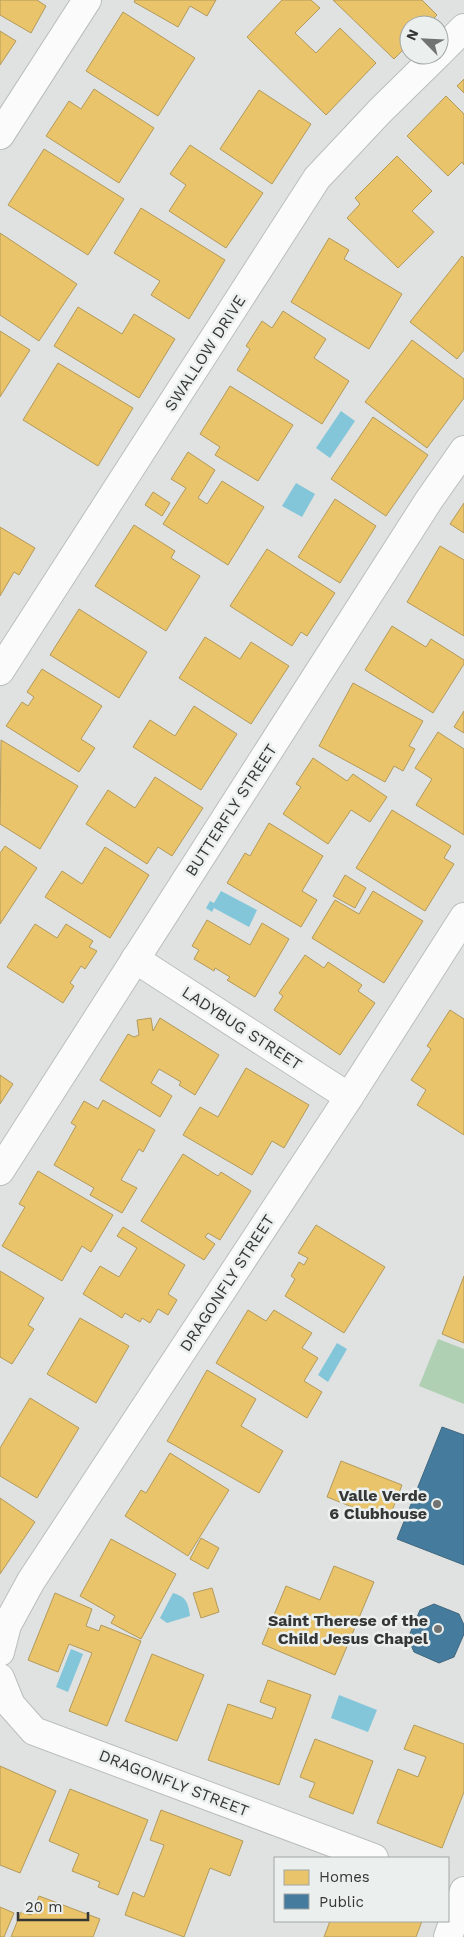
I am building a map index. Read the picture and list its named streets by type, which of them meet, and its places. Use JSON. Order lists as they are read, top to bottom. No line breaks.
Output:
{"streets":{"street":["SWALLOW DRIVE","BUTTERFLY STREET","LADYBUG STREET","DRAGONFLY STREET"]},"crossings":[["BUTTERFLY STREET","LADYBUG STREET"],["LADYBUG STREET","DRAGONFLY STREET"]],"places":["Valle Verde 6 Clubhouse","Saint Therese of the Child Jesus Chapel"],"legend":["Homes","Public"],"scale_bar":"20 m","north":"top left"}
